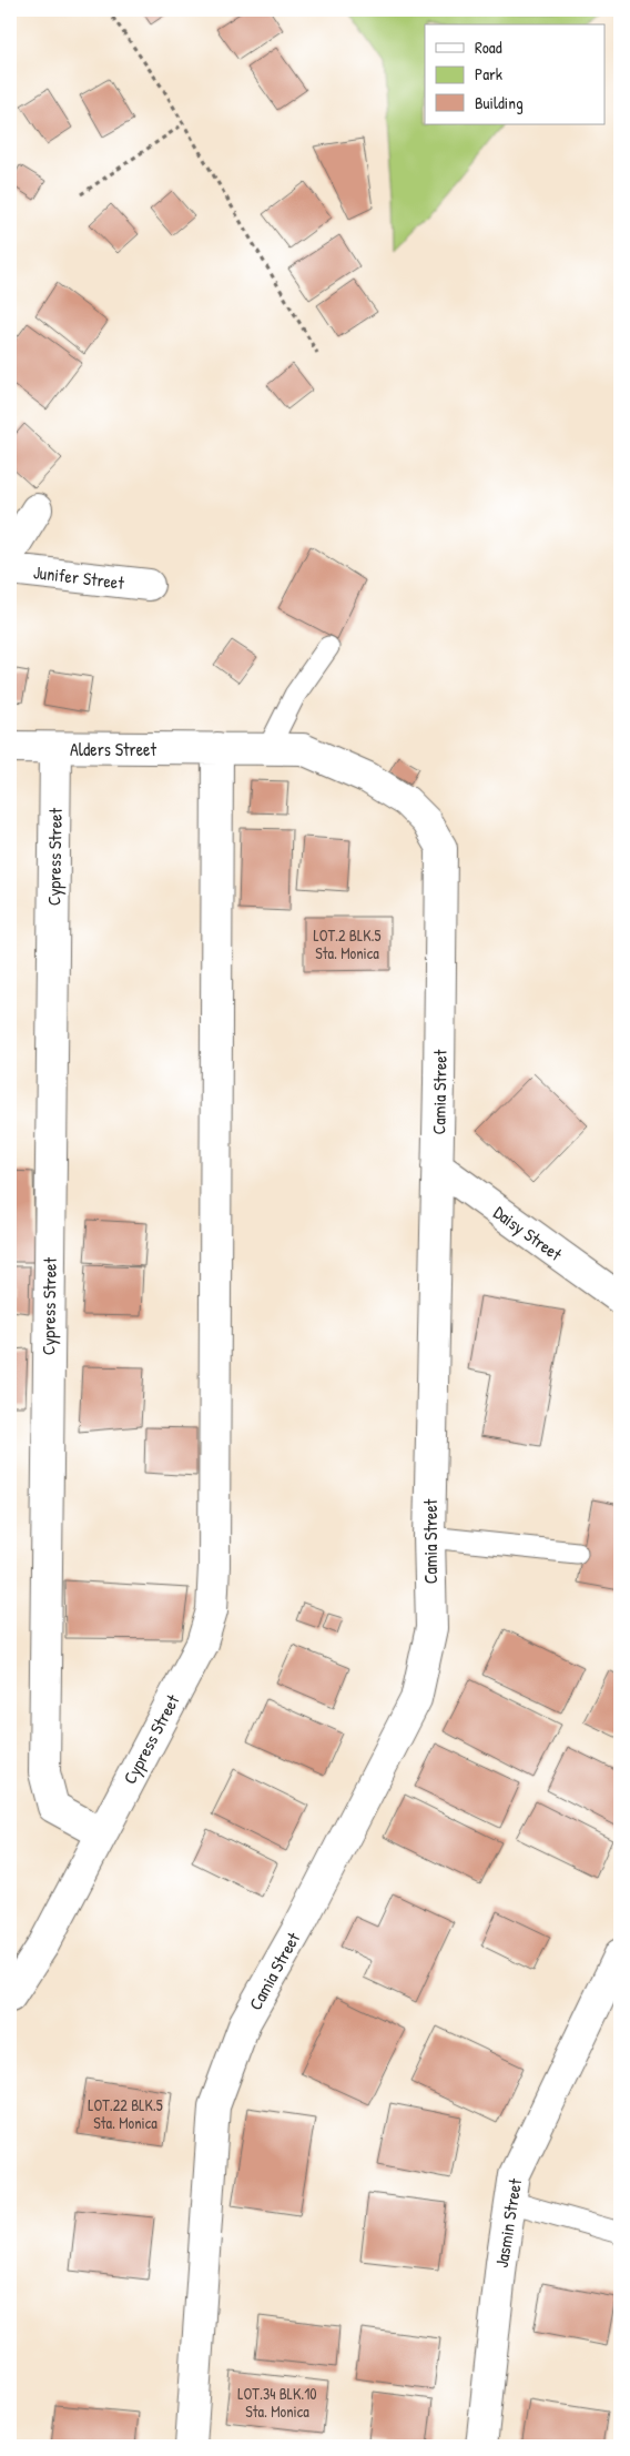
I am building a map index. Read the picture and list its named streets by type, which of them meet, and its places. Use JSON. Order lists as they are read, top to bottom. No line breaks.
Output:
{"streets":{"street":["Junifer Street","Alders Street","Cypress Street","Camia Street","Daisy Street","Jasmin Street"]},"crossings":[["Alders Street","Cypress Street"],["Alders Street","Camia Street"],["Cypress Street","Camia Street"],["Camia Street","Daisy Street"]],"house_numbers":["LOT.2 BLK.5 Sta. Monica","LOT.22 BLK.5 Sta. Monica","LOT.34 BLK.10 Sta. Monica"],"legend":["Road","Park","Building"]}
